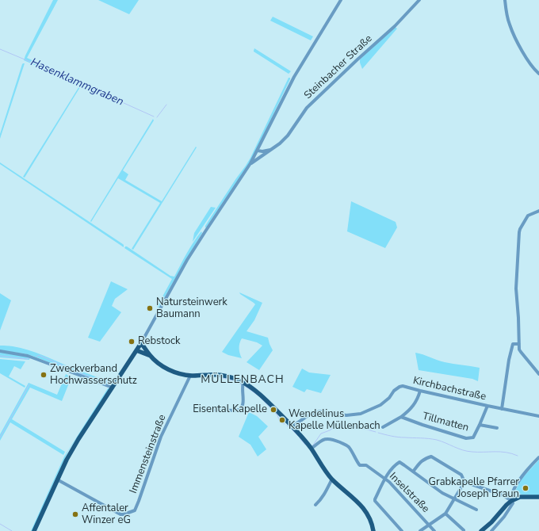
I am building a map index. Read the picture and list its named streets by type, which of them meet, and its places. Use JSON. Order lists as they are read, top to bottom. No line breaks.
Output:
{"streets":{"street":["Steinbacher Straße","Kirchbachstraße","Tillmatten","Immensteinstraße","Inselstraße"]},"crossings":[["Kirchbachstraße","Tillmatten"]],"districts":["MÜLLENBACH"],"water":["Hasenklammgraben"],"places":["Natursteinwerk Baumann","Rebstock","Zweckverband Hochwasserschutz","Eisental Kapelle","Wendelinus Kapelle Müllenbach","Grabkapelle Pfarrer Joseph Braun","Affentaler Winzer eG"]}
